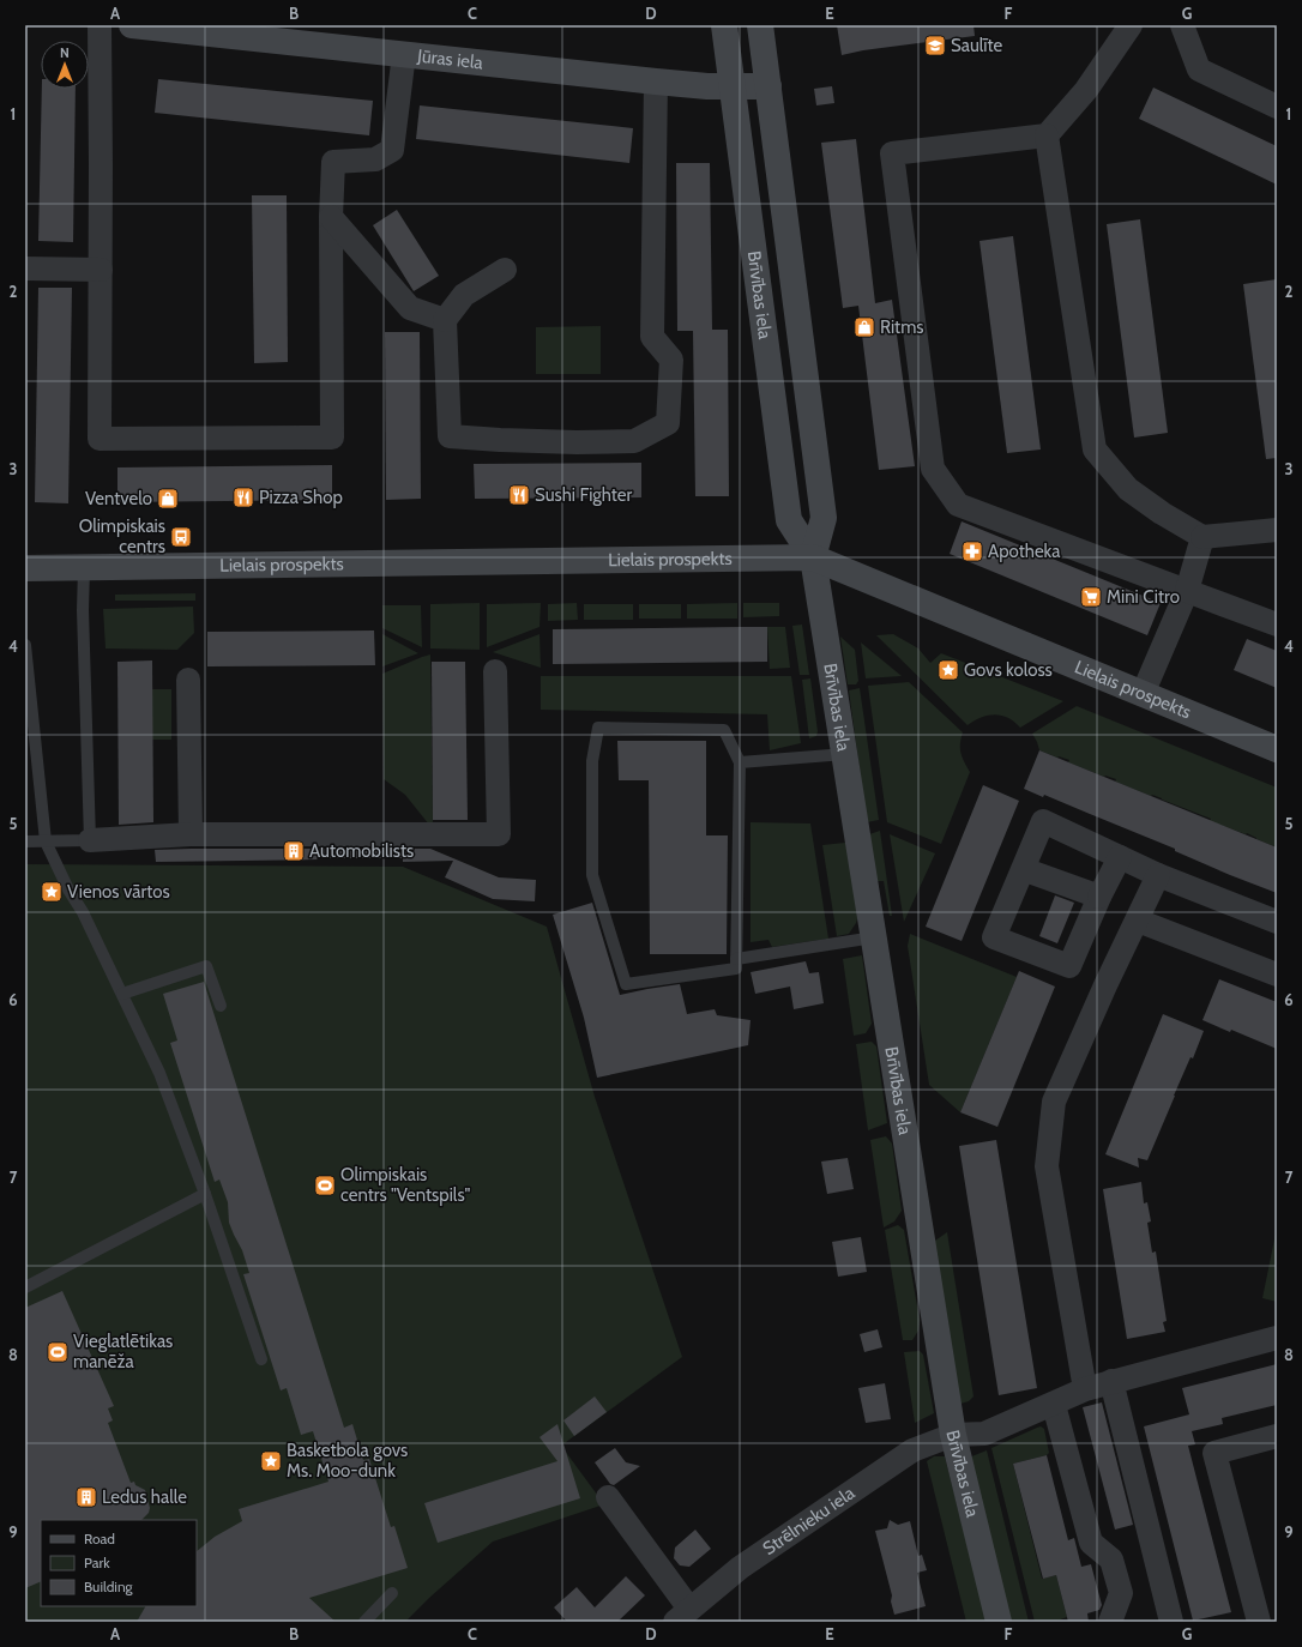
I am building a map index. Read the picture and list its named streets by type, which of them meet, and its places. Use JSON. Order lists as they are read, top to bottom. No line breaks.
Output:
{"streets":{"main road":["Jūras iela","Brīvības iela","Lielais prospekts"],"street":["Strēlnieku iela"]},"crossings":[["Jūras iela","Brīvības iela"],["Brīvības iela","Lielais prospekts"],["Brīvības iela","Strēlnieku iela"]],"places":{"school or university":["Saulīte"],"shop":["Ritms","Ventvelo"],"restaurant":["Sushi Fighter","Pizza Shop"],"bus stop":["Olimpiskais centrs"],"pharmacy":["Apotheka"],"supermarket":["Mini Citro"],"place":["Govs koloss","Vienos vārtos","Basketbola govs Ms. Moo-dunk"],"building":["Automobilists","Ledus halle"],"sports":["Olimpiskais centrs \"Ventspils\"","Vieglatlētikas manēža"]},"legend":["Road","Park","Building"],"north":"top","grid":{"columns":["A","B","C","D","E","F","G"],"rows":["1","2","3","4","5","6","7","8","9"]}}
